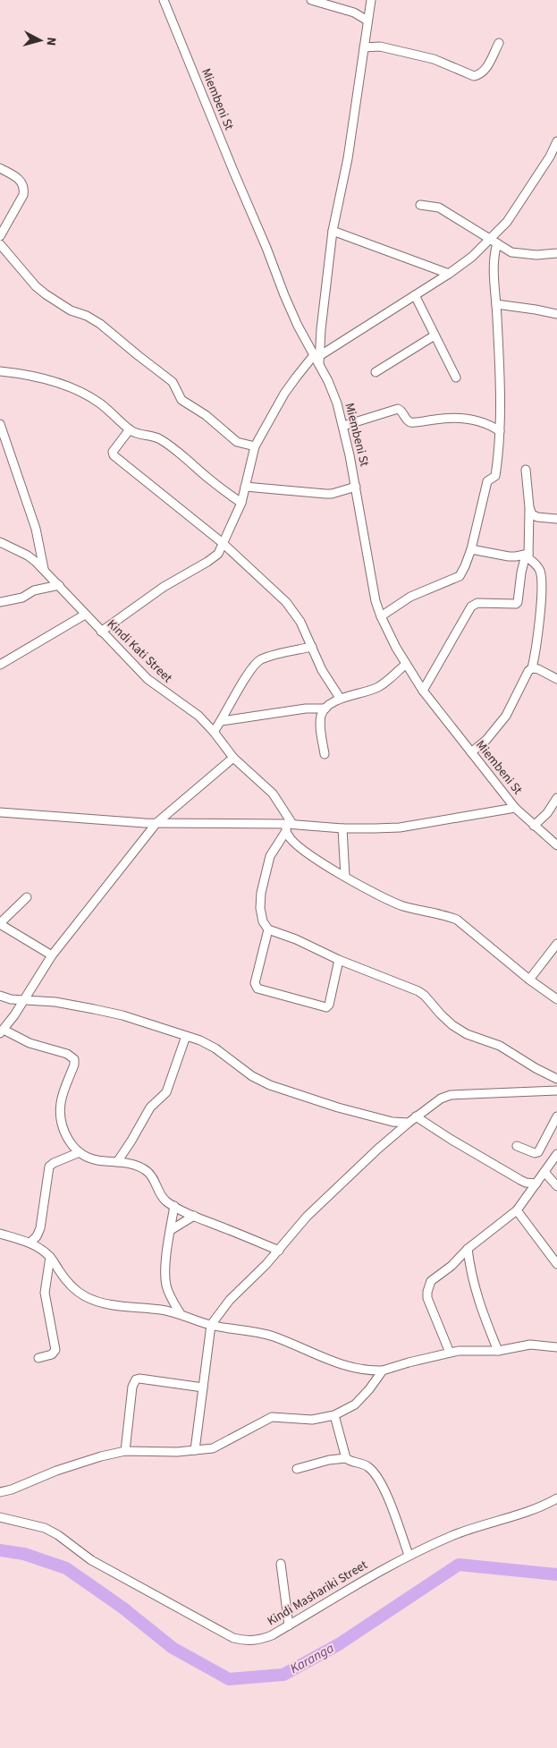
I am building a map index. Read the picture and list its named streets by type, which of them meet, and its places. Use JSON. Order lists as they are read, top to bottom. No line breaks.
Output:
{"streets":{"street":["Miembeni St","Kindi Kati Street","Kindi Mashariki Street"]},"water":["Karanga"],"north":"right"}
